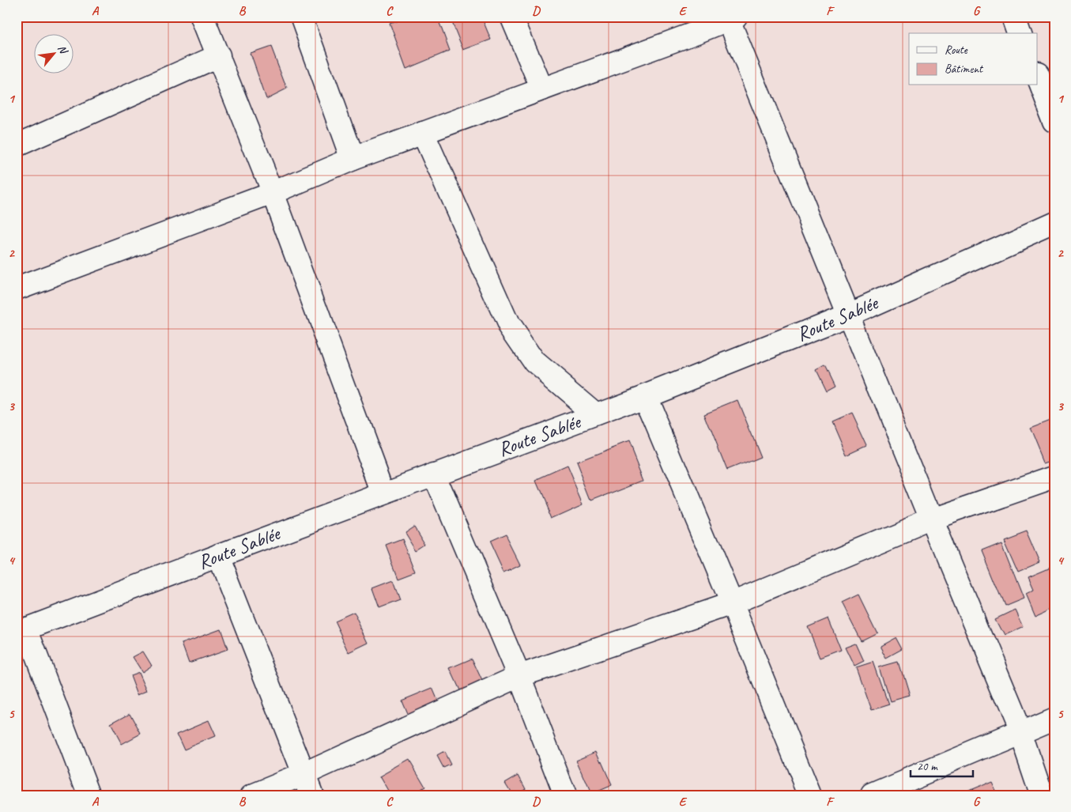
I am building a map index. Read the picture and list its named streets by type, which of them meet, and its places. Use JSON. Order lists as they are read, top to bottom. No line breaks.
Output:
{"streets":{"street":["Route Sablée"]},"legend":["Route","Bâtiment"],"scale_bar":"20 m","north":"top right","grid":{"columns":["A","B","C","D","E","F","G"],"rows":["1","2","3","4","5"]}}
